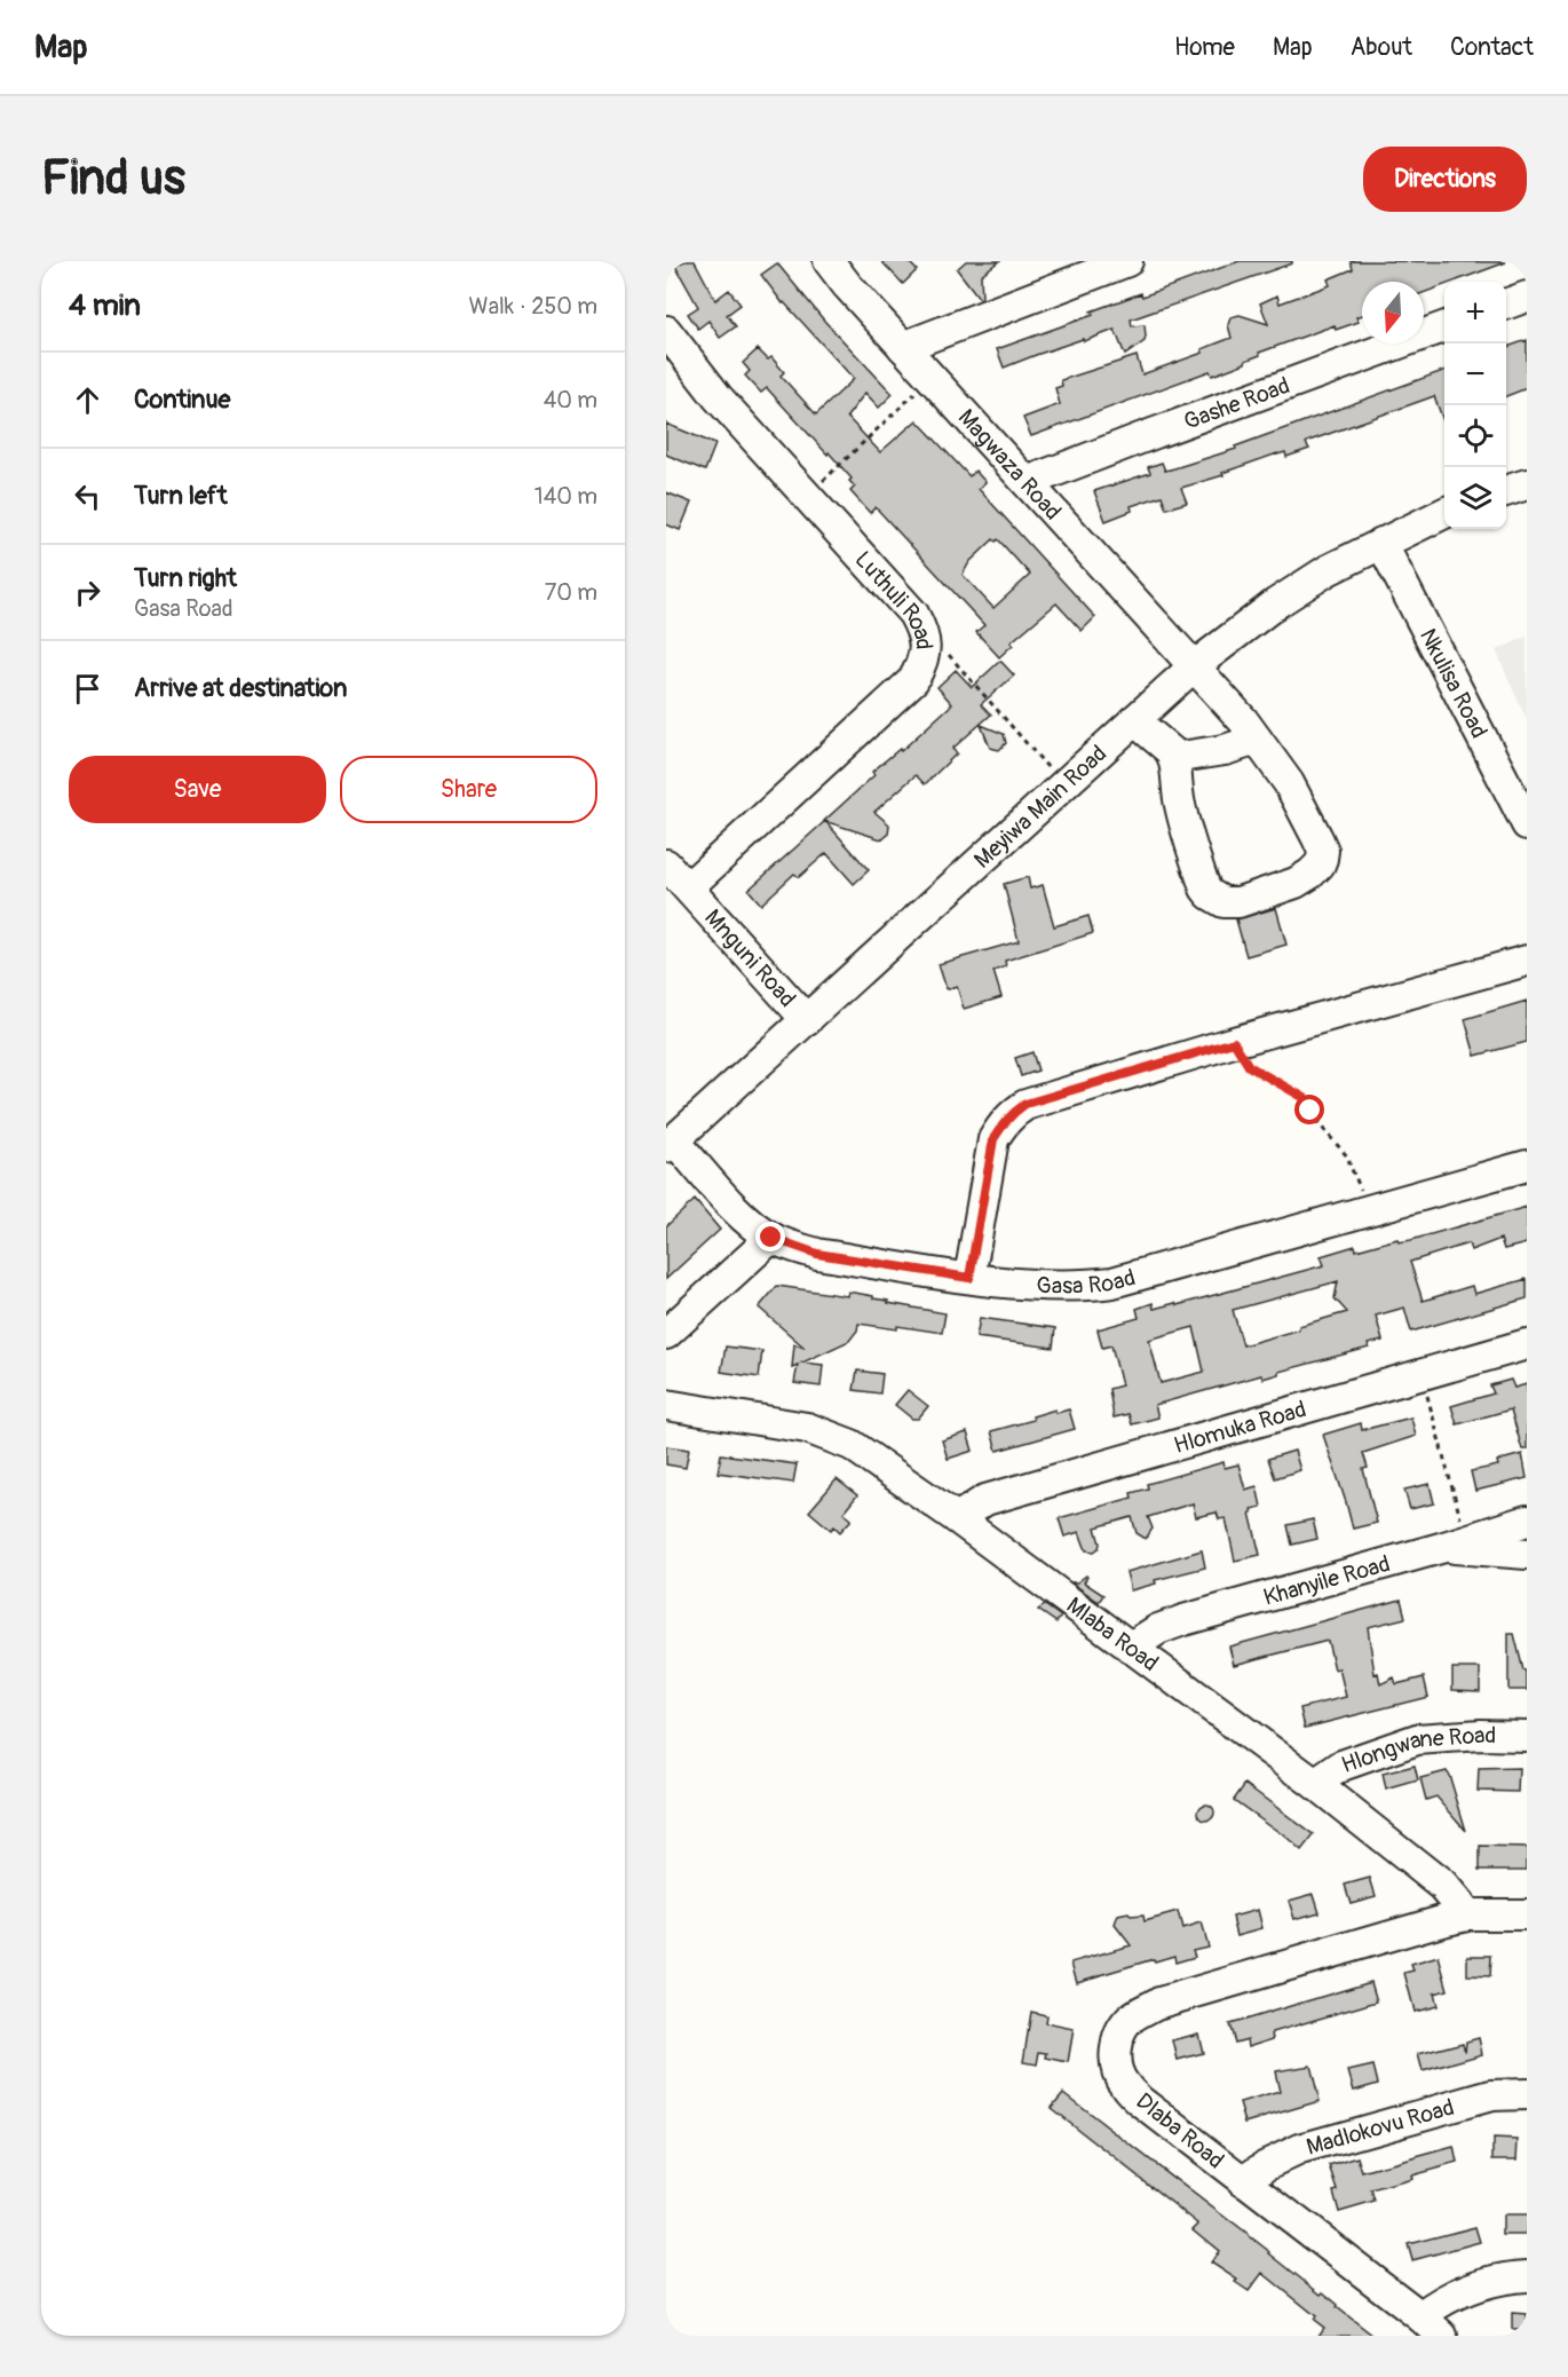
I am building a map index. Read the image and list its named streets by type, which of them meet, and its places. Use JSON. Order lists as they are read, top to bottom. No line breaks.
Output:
{"streets":{"street":["Gashe Road","Magwaza Road","Luthuli Road","Nkulisa Road","Meyiwa Main Road","Mnguni Road","Gasa Road","Hlomuka Road","Khanyile Road","Mlaba Road","Hlongwane Road","Madlokovu Road","Dlaba Road"]},"crossings":[["Gashe Road","Magwaza Road"],["Magwaza Road","Meyiwa Main Road"],["Luthuli Road","Mnguni Road"],["Nkulisa Road","Meyiwa Main Road"],["Meyiwa Main Road","Mnguni Road"],["Meyiwa Main Road","Gasa Road"],["Hlomuka Road","Mlaba Road"],["Khanyile Road","Mlaba Road"],["Mlaba Road","Hlongwane Road"],["Mlaba Road","Dlaba Road"],["Madlokovu Road","Dlaba Road"]],"north":"bottom","page":{"header":"Map","nav":["Home","Map","About","Contact"],"buttons":["Directions",["Save","Share"]],"title":"Find us","heading":["4 min","Walk · 250 m"],"map_buttons":["+","−"],"list":[["Continue","40 m"],["Turn left","140 m"],["Turn right","Gasa Road","70 m"],"Arrive at destination"]}}
